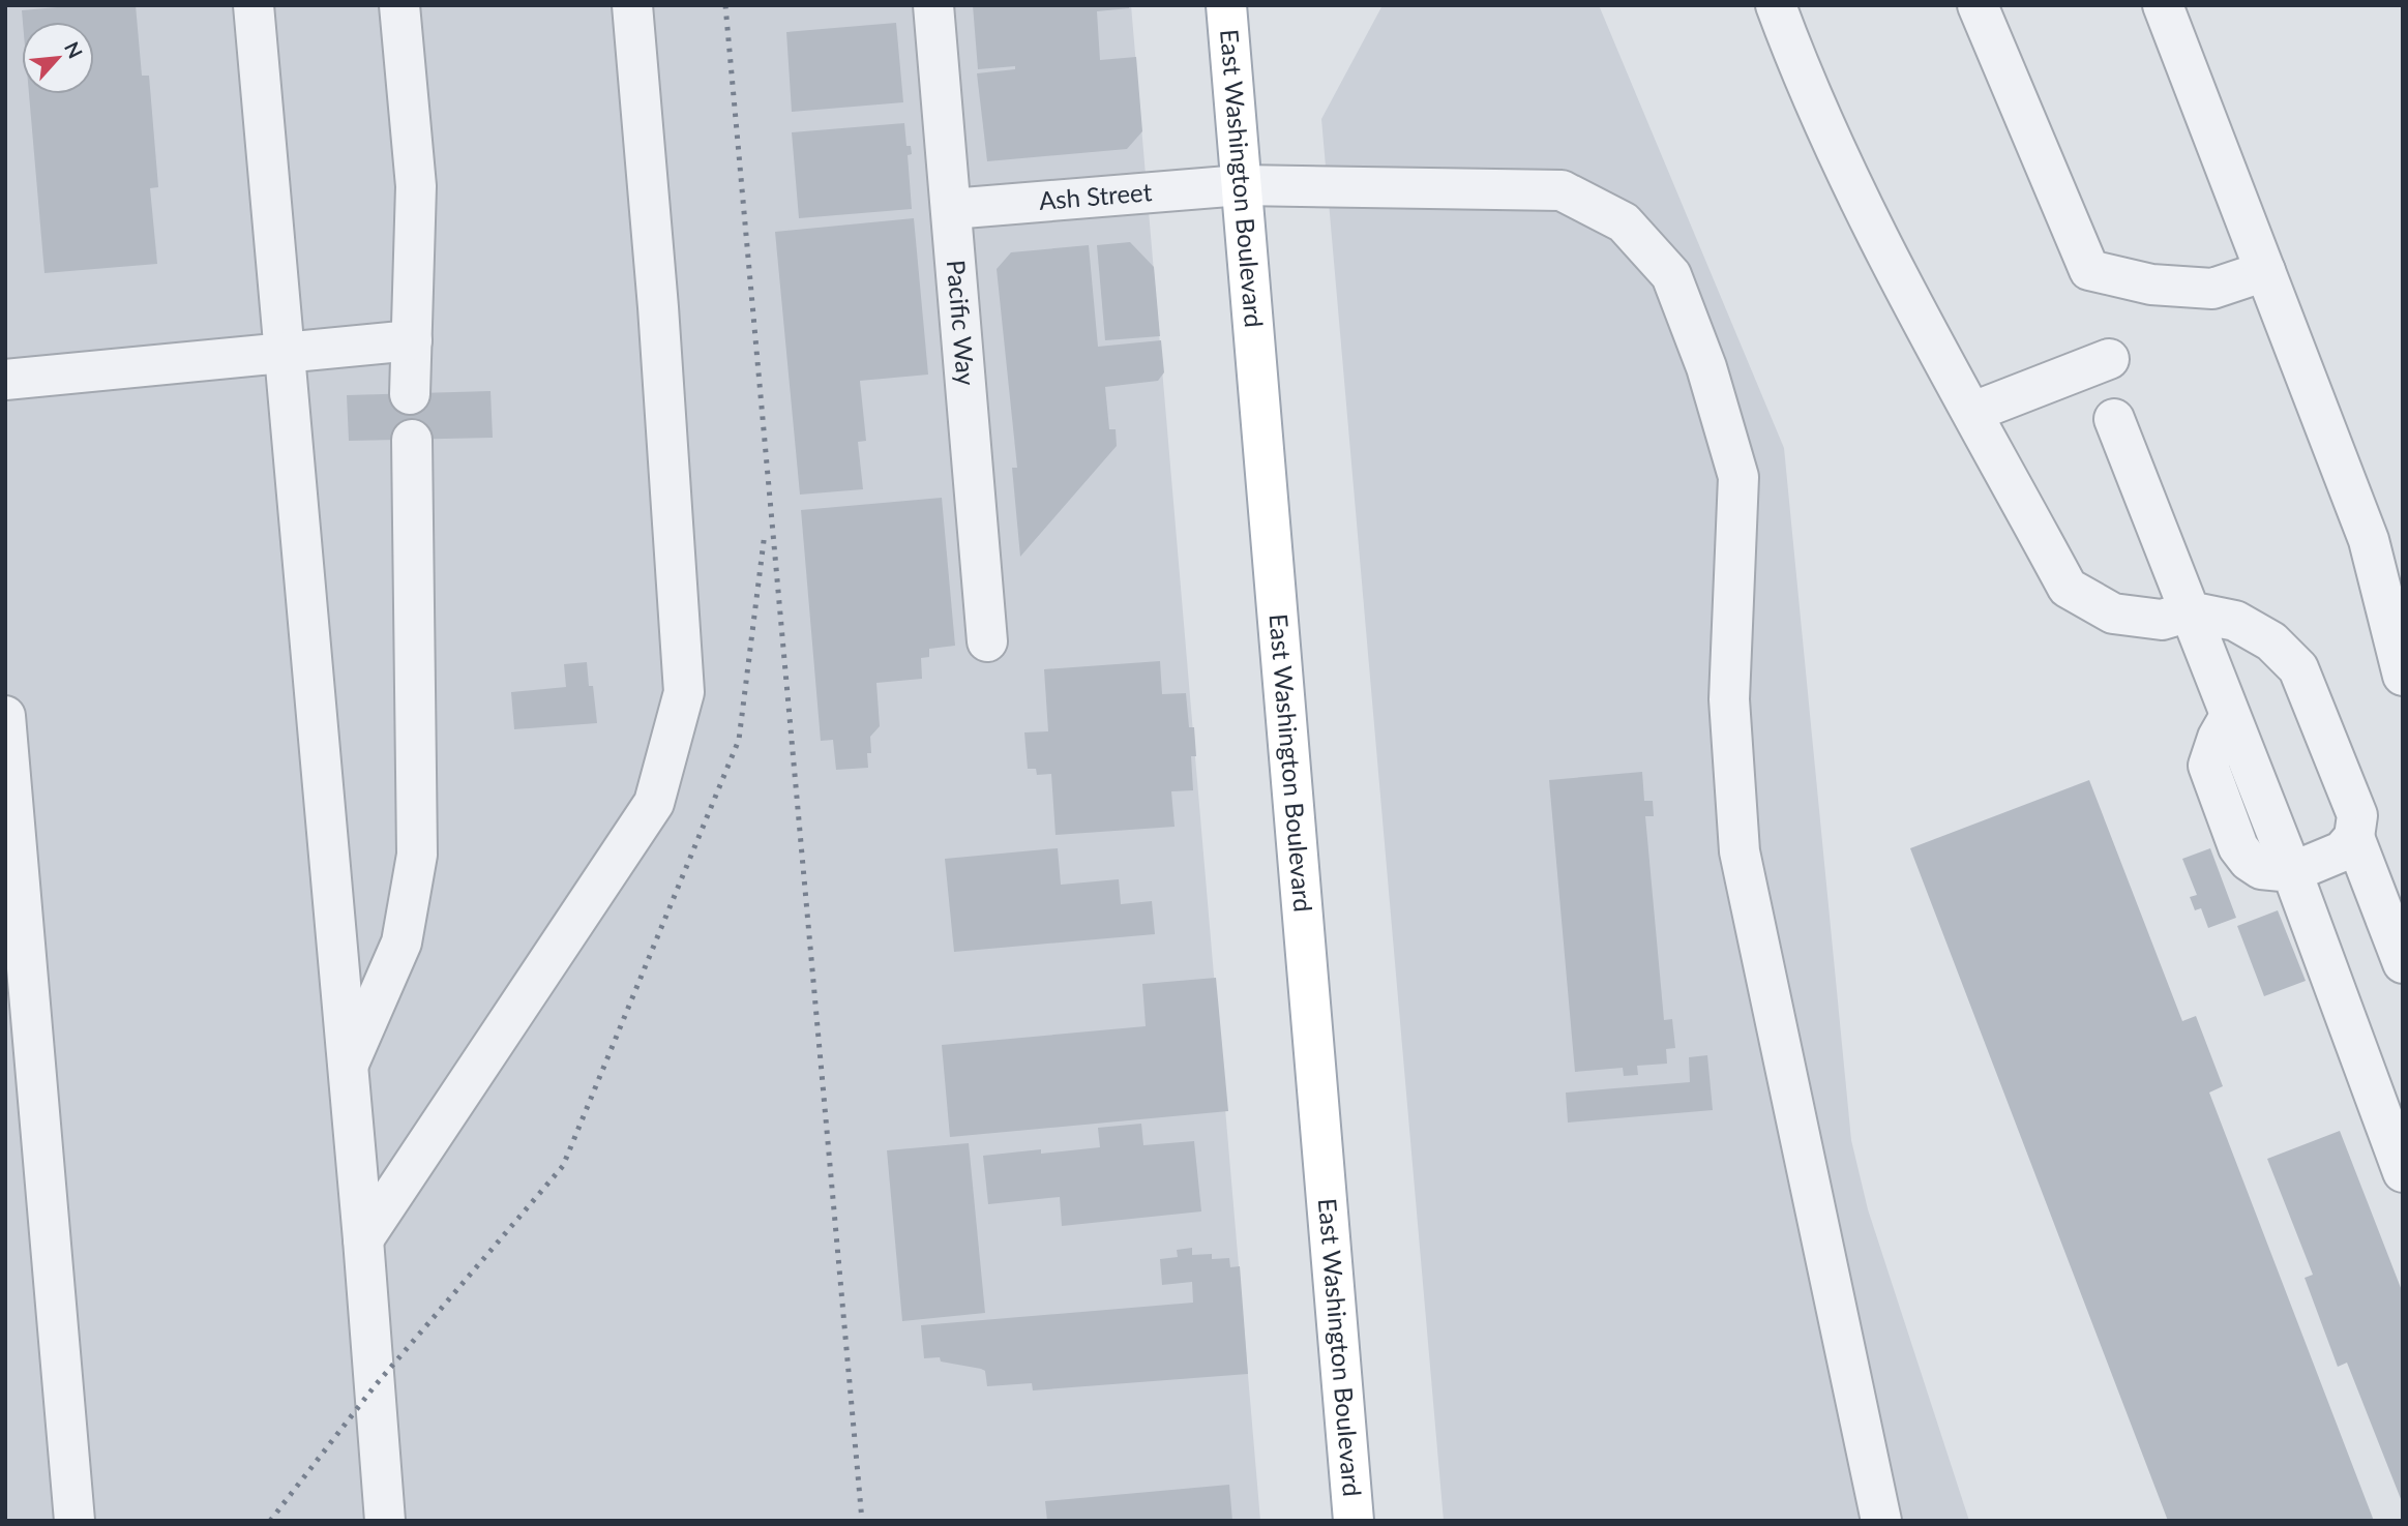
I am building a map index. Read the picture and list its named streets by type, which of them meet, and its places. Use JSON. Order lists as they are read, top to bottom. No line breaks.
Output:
{"streets":{"main road":["East Washington Boulevard"],"street":["Ash Street","Pacific Way"]},"crossings":[["East Washington Boulevard","Ash Street"],["Ash Street","Pacific Way"]],"north":"top right"}
